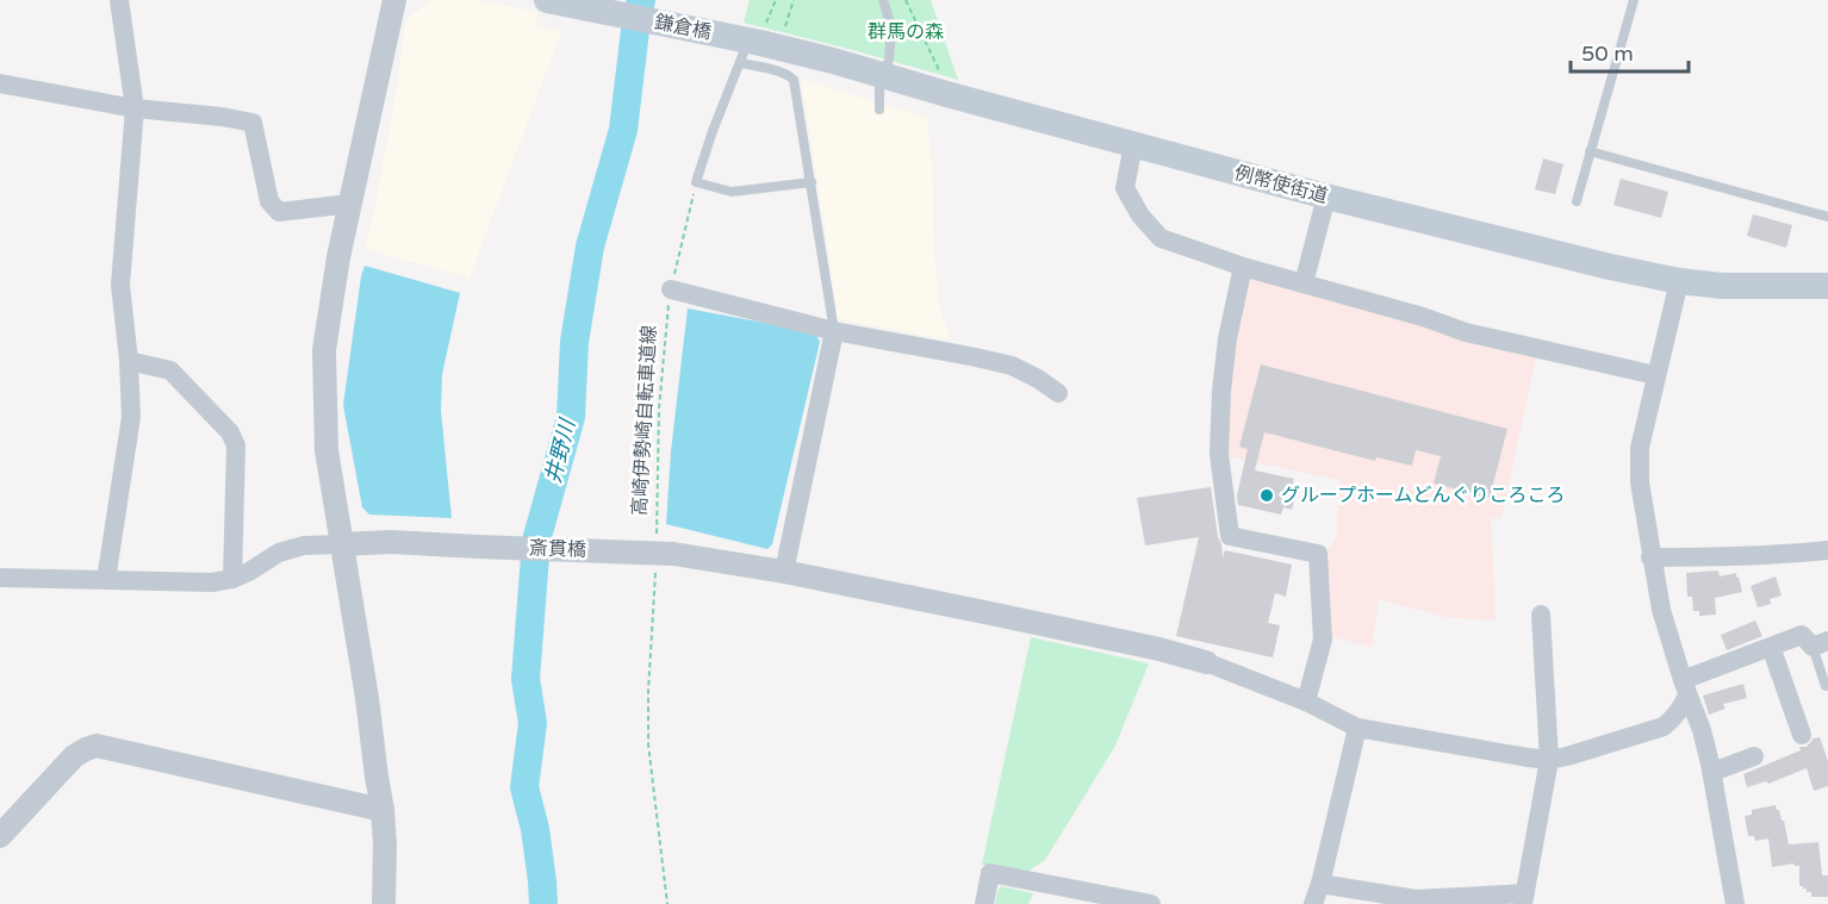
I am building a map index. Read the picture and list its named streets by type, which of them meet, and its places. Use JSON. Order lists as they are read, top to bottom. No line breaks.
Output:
{"streets":{"main road":["鎌倉橋","例幣使街道"],"street":["斎貫橋"],"path":["高崎伊勢崎自転車道線"]},"crossings":[["鎌倉橋","例幣使街道"],["高崎伊勢崎自転車道線","斎貫橋"]],"water":["井野川"],"parks":["群馬の森"],"places":["グループホームどんぐりころころ"],"scale_bar":"50 m"}
